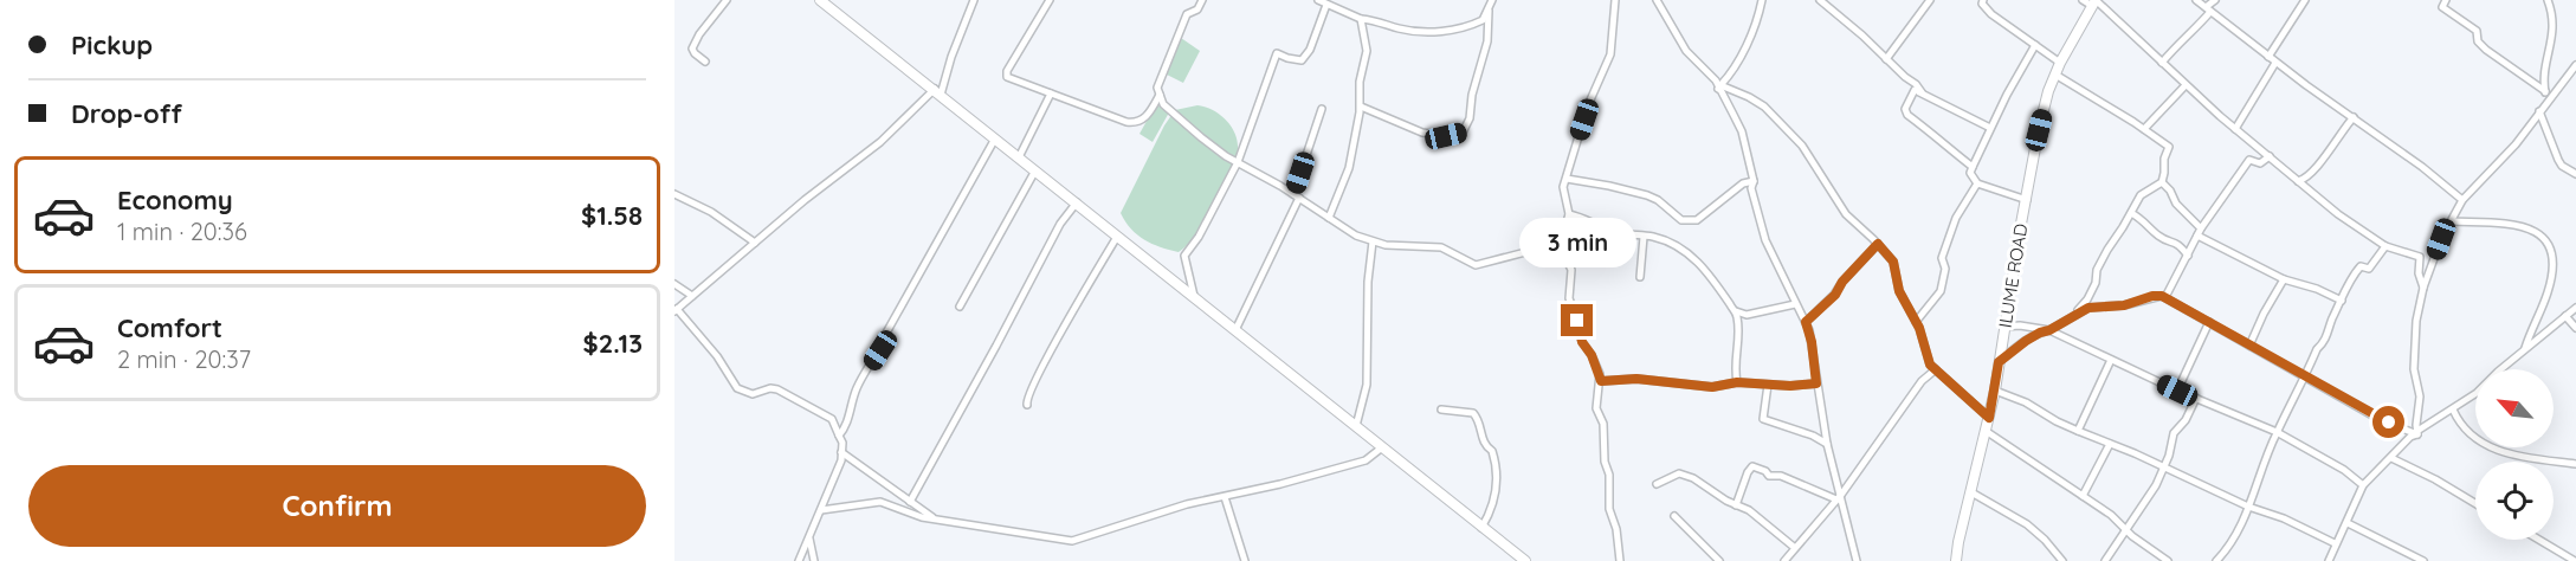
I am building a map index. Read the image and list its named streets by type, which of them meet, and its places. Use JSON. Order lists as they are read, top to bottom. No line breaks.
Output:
{"streets":{"street":["ILUME ROAD"]},"north":"top left","page":{"banner":["Pickup","Drop-off"],"list":[{"name":"Economy","note":"1 min · 20:36","value":"$1.58"},{"name":"Comfort","note":"2 min · 20:37","value":"$2.13"}],"bubble":"3 min","buttons":"Confirm"}}
